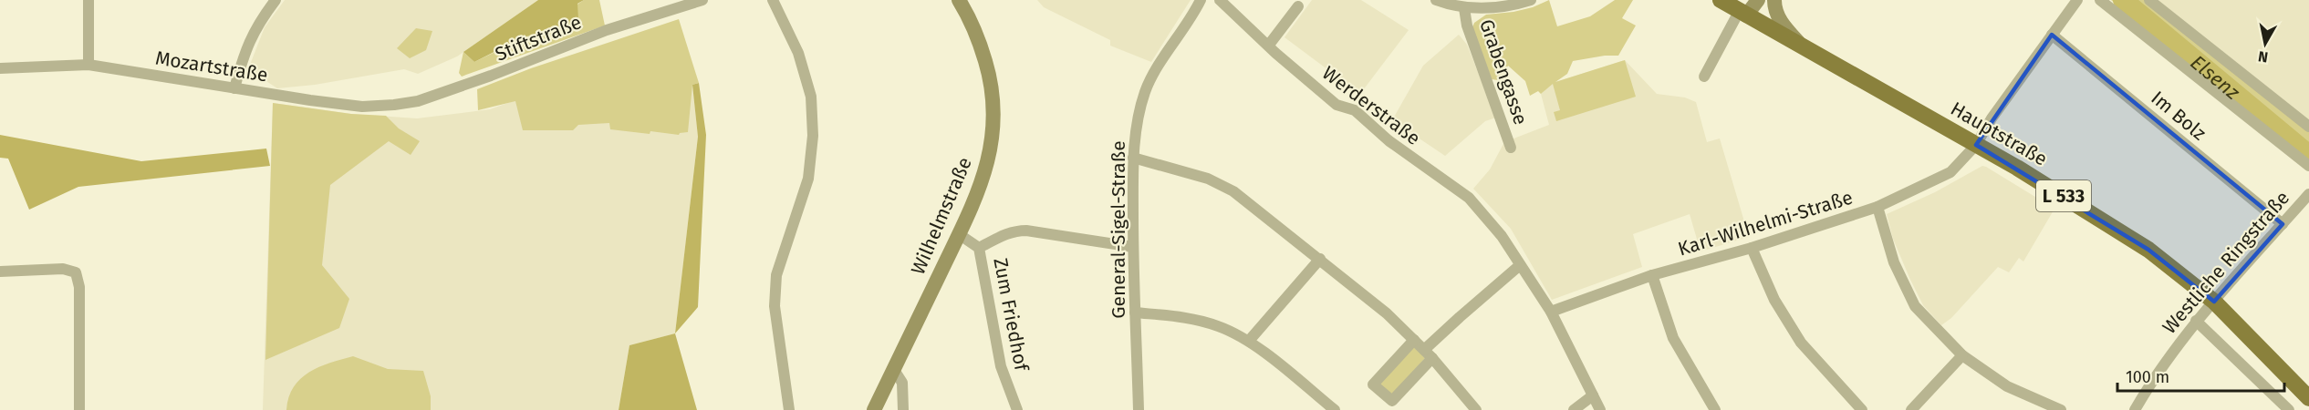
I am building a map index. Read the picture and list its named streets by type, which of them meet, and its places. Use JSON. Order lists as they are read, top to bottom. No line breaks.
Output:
{"streets":{"main road":["Hauptstraße","L 533","Wilhelmstraße"],"street":["Stiftstraße","Mozartstraße","Grabengasse","Werderstraße","Im Bolz","Karl-Wilhelmi-Straße","General-Sigel-Straße","Westliche Ringstraße","Zum Friedhof"]},"crossings":[["Stiftstraße","Mozartstraße"],["Werderstraße","Karl-Wilhelmi-Straße"],["Im Bolz","Karl-Wilhelmi-Straße"],["Im Bolz","Westliche Ringstraße"],["Hauptstraße","Karl-Wilhelmi-Straße"],["Hauptstraße","Westliche Ringstraße"],["Wilhelmstraße","Zum Friedhof"]],"water":["Elsenz"],"scale_bar":"100 m","north":"bottom"}
